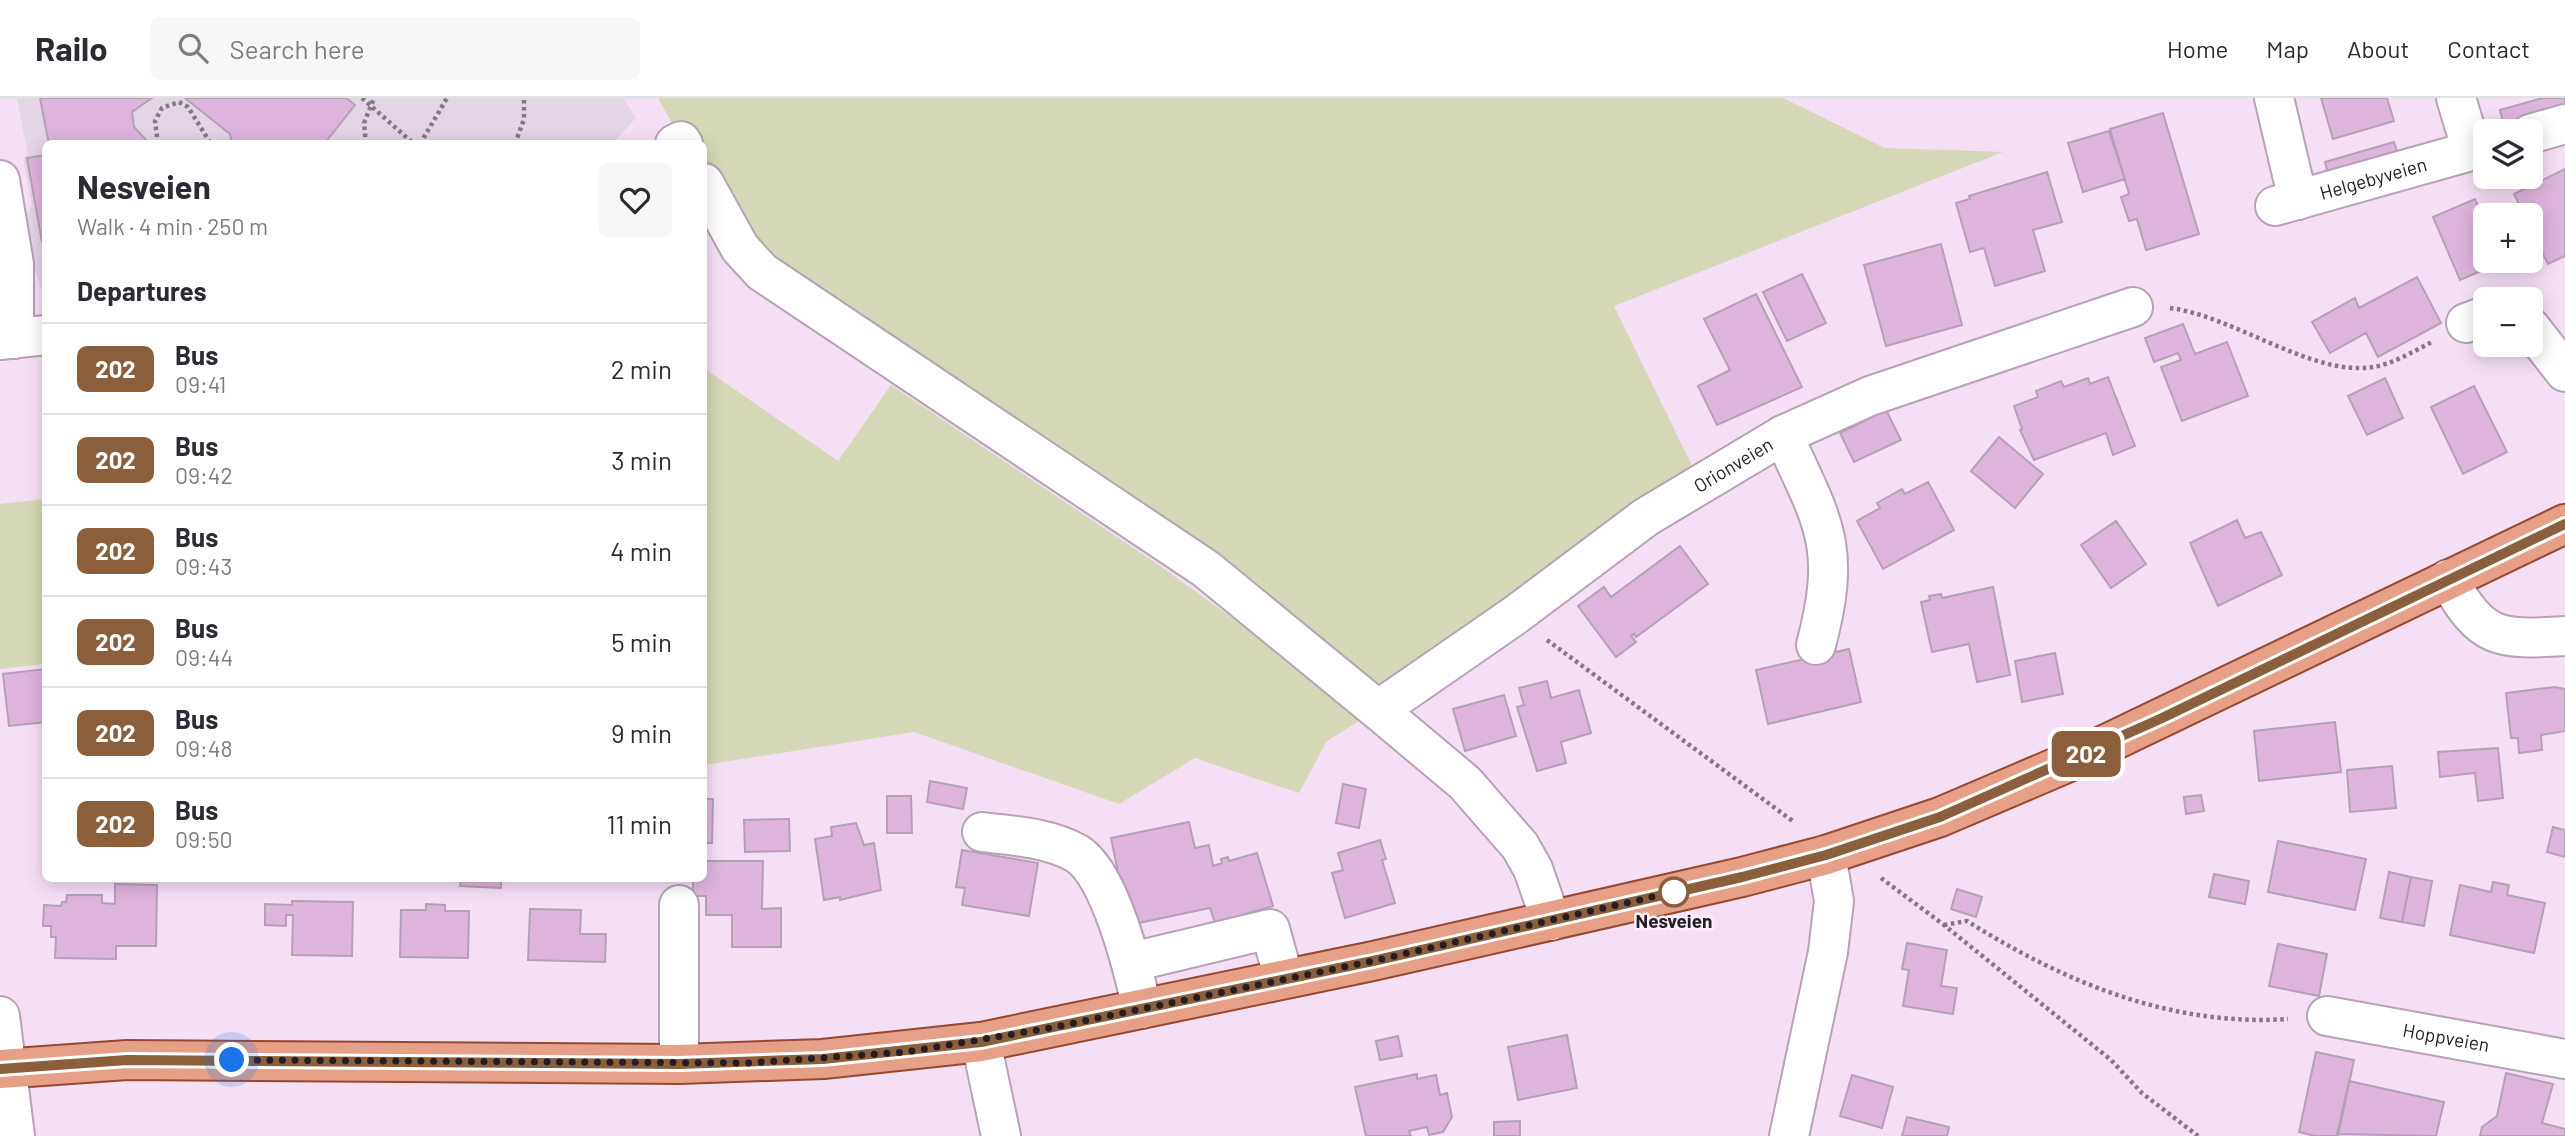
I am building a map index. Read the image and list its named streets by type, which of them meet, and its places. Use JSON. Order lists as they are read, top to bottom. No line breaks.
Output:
{"streets":{"street":["Helgebyveien","Orionveien","Hoppveien"]},"places":["Nesveien"],"lines":["bus line 202"],"page":{"header":"Railo","search":"Search here","nav":["Home","Map","About","Contact"],"on_map":"202","map_buttons":["+","−"],"heading":[["Nesveien","Walk · 4 min · 250 m"],"Departures"],"list":[{"mark":"202","name":"Bus","note":"09:41","value":"2 min"},{"mark":"202","name":"Bus","note":"09:42","value":"3 min"},{"mark":"202","name":"Bus","note":"09:43","value":"4 min"},{"mark":"202","name":"Bus","note":"09:44","value":"5 min"},{"mark":"202","name":"Bus","note":"09:48","value":"9 min"},{"mark":"202","name":"Bus","note":"09:50","value":"11 min"}]}}
